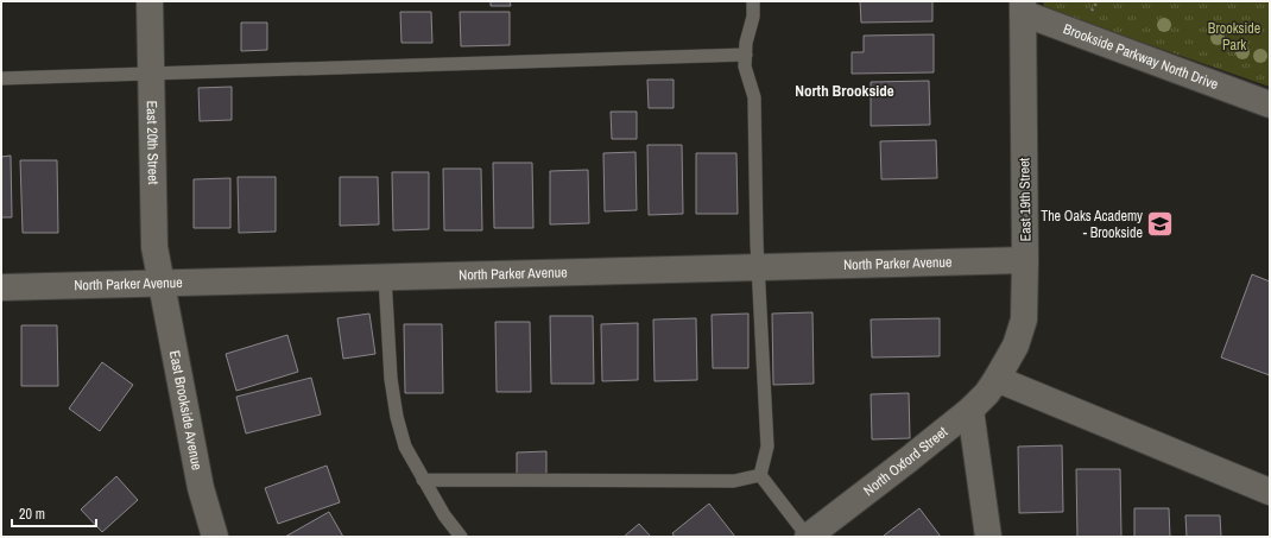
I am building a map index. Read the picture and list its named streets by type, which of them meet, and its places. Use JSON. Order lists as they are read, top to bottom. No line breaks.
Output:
{"streets":{"street":["Brookside Parkway North Drive","East 20th Street","East 19th Street","North Parker Avenue","East Brookside Avenue","North Oxford Street"]},"crossings":[["Brookside Parkway North Drive","East 19th Street"],["East 20th Street","North Parker Avenue"],["East 20th Street","East Brookside Avenue"],["East 19th Street","North Parker Avenue"],["East 19th Street","North Oxford Street"],["North Parker Avenue","East Brookside Avenue"]],"districts":["North Brookside"],"parks":["Brookside Park"],"places":{"school or university":["The Oaks Academy - Brookside"]},"scale_bar":"20 m"}
